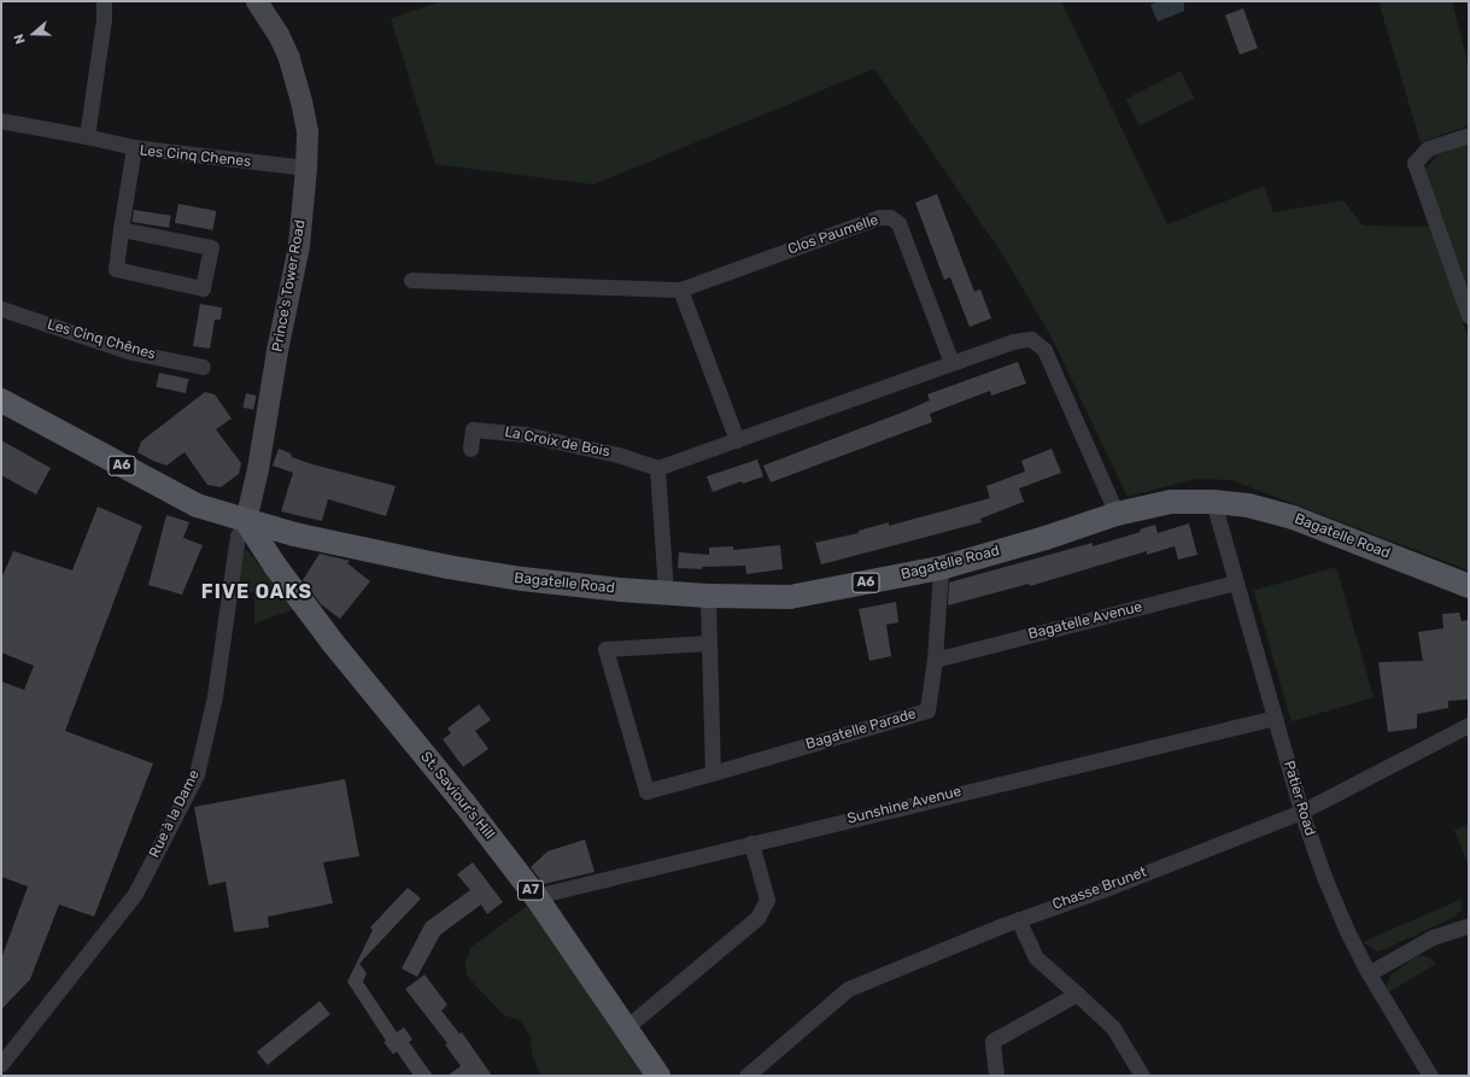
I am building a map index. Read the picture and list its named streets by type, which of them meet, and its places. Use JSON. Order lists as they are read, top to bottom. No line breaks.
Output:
{"streets":{"main road":["Prince's Tower Road","A6","Bagatelle Road","St. Saviour's Hill","A7"],"street":["Les Cinq Chenes","Clos Paumelle","Les Cinq Chênes","La Croix de Bois","Bagatelle Avenue","Bagatelle Parade","Patier Road","Sunshine Avenue","Rue à la Dame","Chasse Brunet"]},"crossings":[["Les Cinq Chenes","Prince's Tower Road"],["Prince's Tower Road","A6"],["Prince's Tower Road","Bagatelle Road"],["Prince's Tower Road","St. Saviour's Hill"],["Prince's Tower Road","Rue à la Dame"],["A6","Bagatelle Road"],["A6","St. Saviour's Hill"],["A6","Rue à la Dame"],["Bagatelle Road","Bagatelle Parade"],["Bagatelle Road","St. Saviour's Hill"],["Bagatelle Road","Patier Road"],["Bagatelle Road","Rue à la Dame"],["Bagatelle Avenue","Bagatelle Parade"],["Bagatelle Avenue","Patier Road"],["St. Saviour's Hill","Sunshine Avenue"],["St. Saviour's Hill","Rue à la Dame"],["Patier Road","Sunshine Avenue"],["Patier Road","Chasse Brunet"]],"districts":["FIVE OAKS"],"north":"left"}
